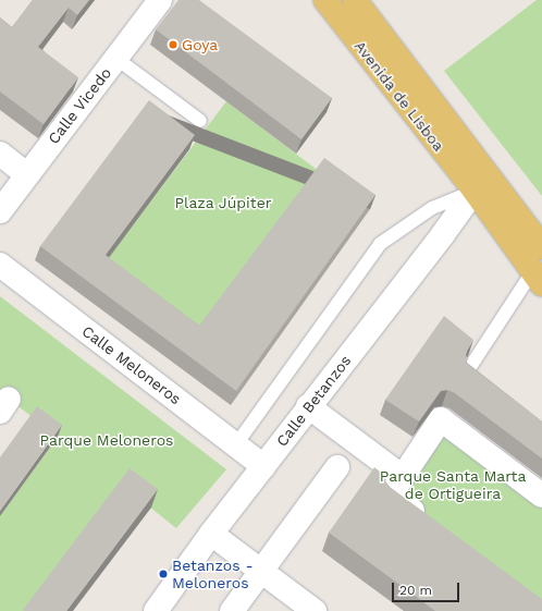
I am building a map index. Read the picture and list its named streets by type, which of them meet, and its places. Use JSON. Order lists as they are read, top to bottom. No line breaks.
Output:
{"streets":{"main road":["Avenida de Lisboa"],"street":["Calle Vicedo","Calle Meloneros","Calle Betanzos"]},"crossings":[["Avenida de Lisboa","Calle Betanzos"],["Calle Meloneros","Calle Betanzos"]],"parks":["Plaza Júpiter","Parque Meloneros","Parque Santa Marta de Ortigueira"],"places":["Goya","Betanzos - Meloneros"],"scale_bar":"20 m"}
